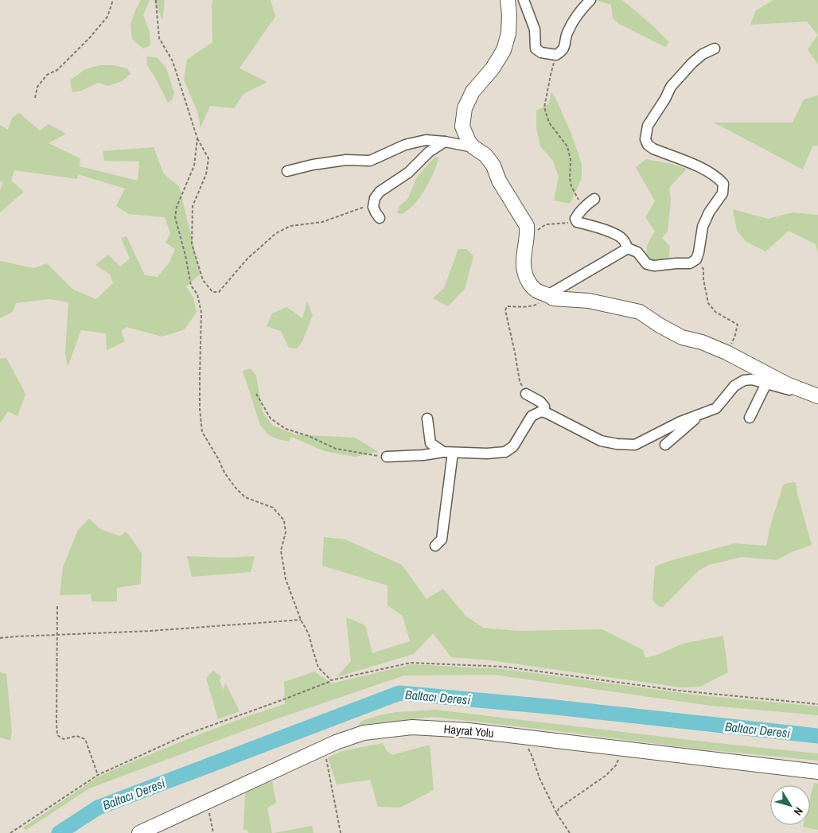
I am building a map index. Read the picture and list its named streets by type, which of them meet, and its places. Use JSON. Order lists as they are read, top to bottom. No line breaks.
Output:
{"streets":{"main road":["Hayrat Yolu"]},"water":["Baltacı Deresi"],"north":"bottom right"}
